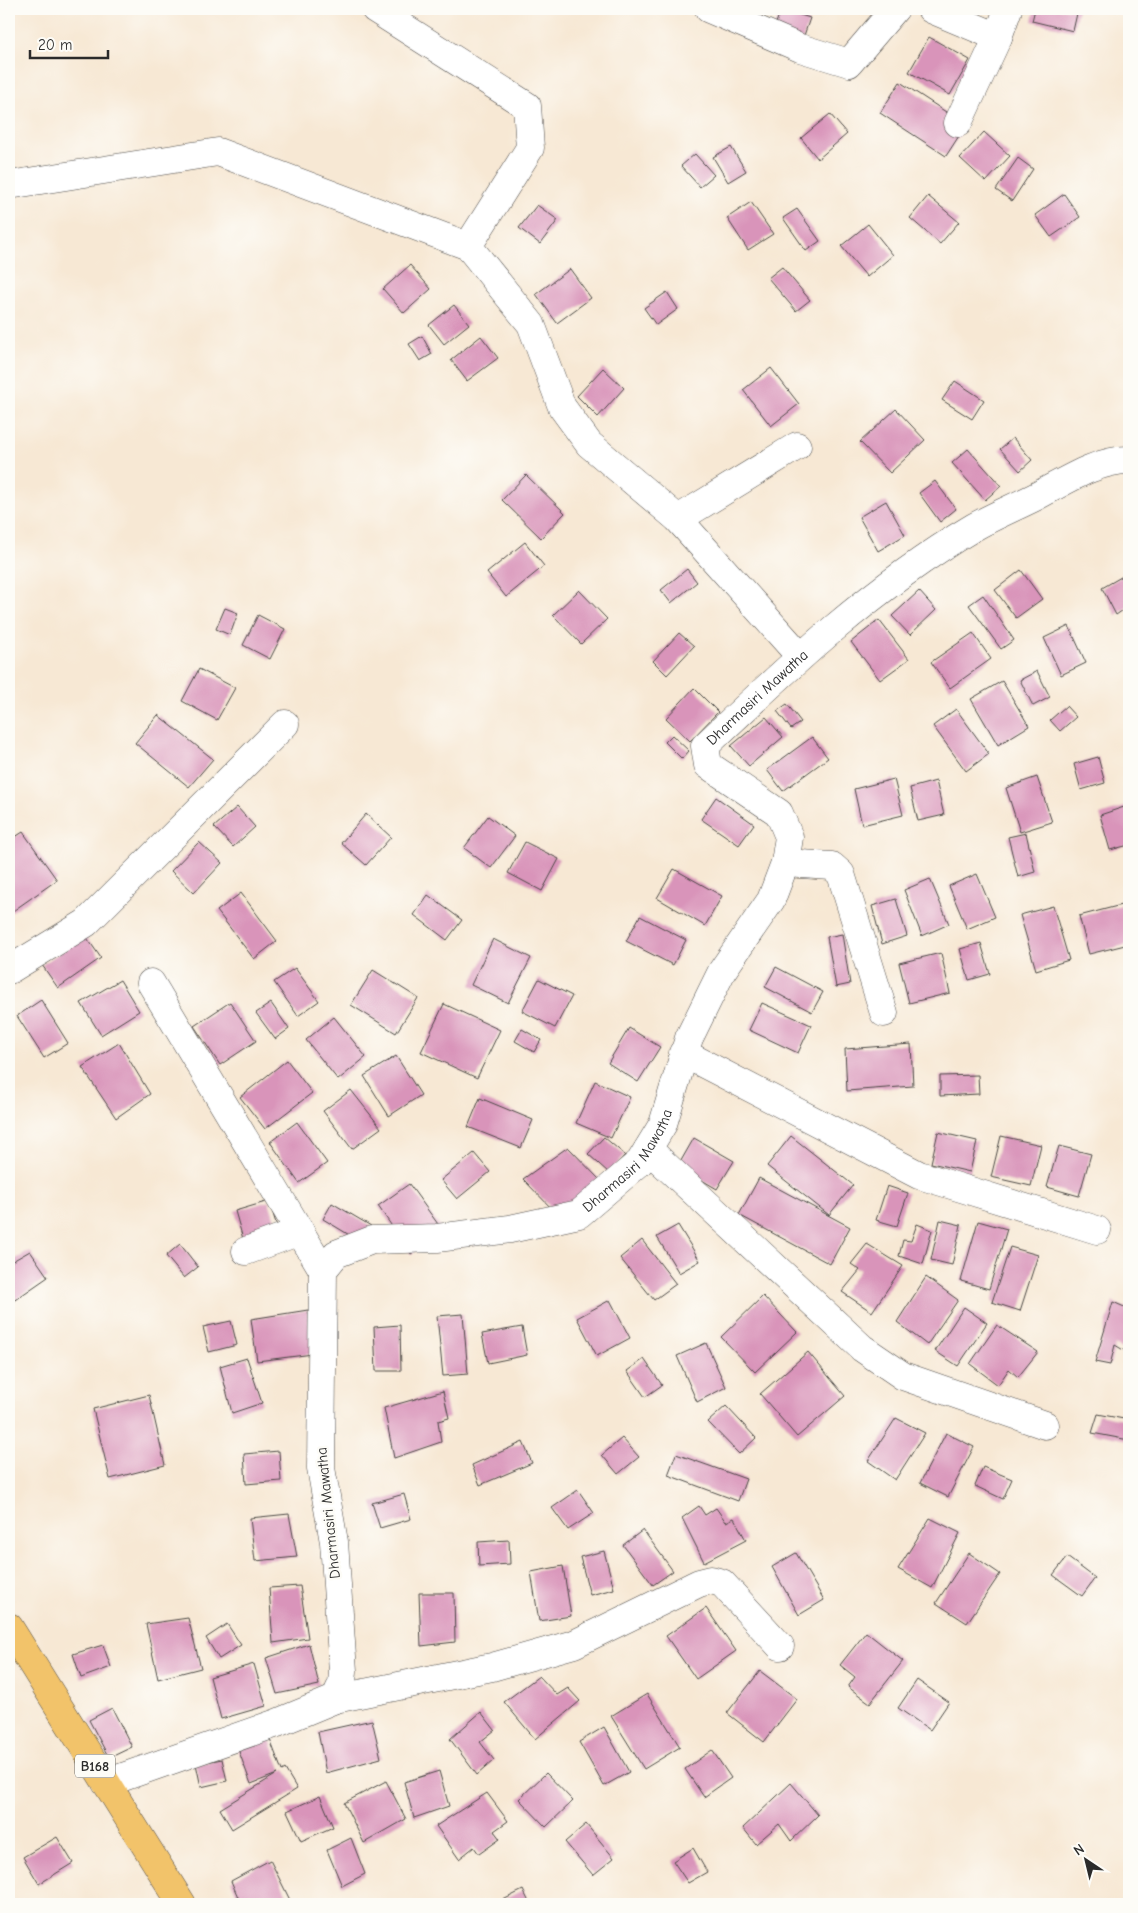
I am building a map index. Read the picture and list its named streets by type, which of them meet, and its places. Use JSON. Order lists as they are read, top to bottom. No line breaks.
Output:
{"streets":{"main road":["B168"],"street":["Dharmasiri Mawatha"]},"scale_bar":"20 m","north":"top left"}
